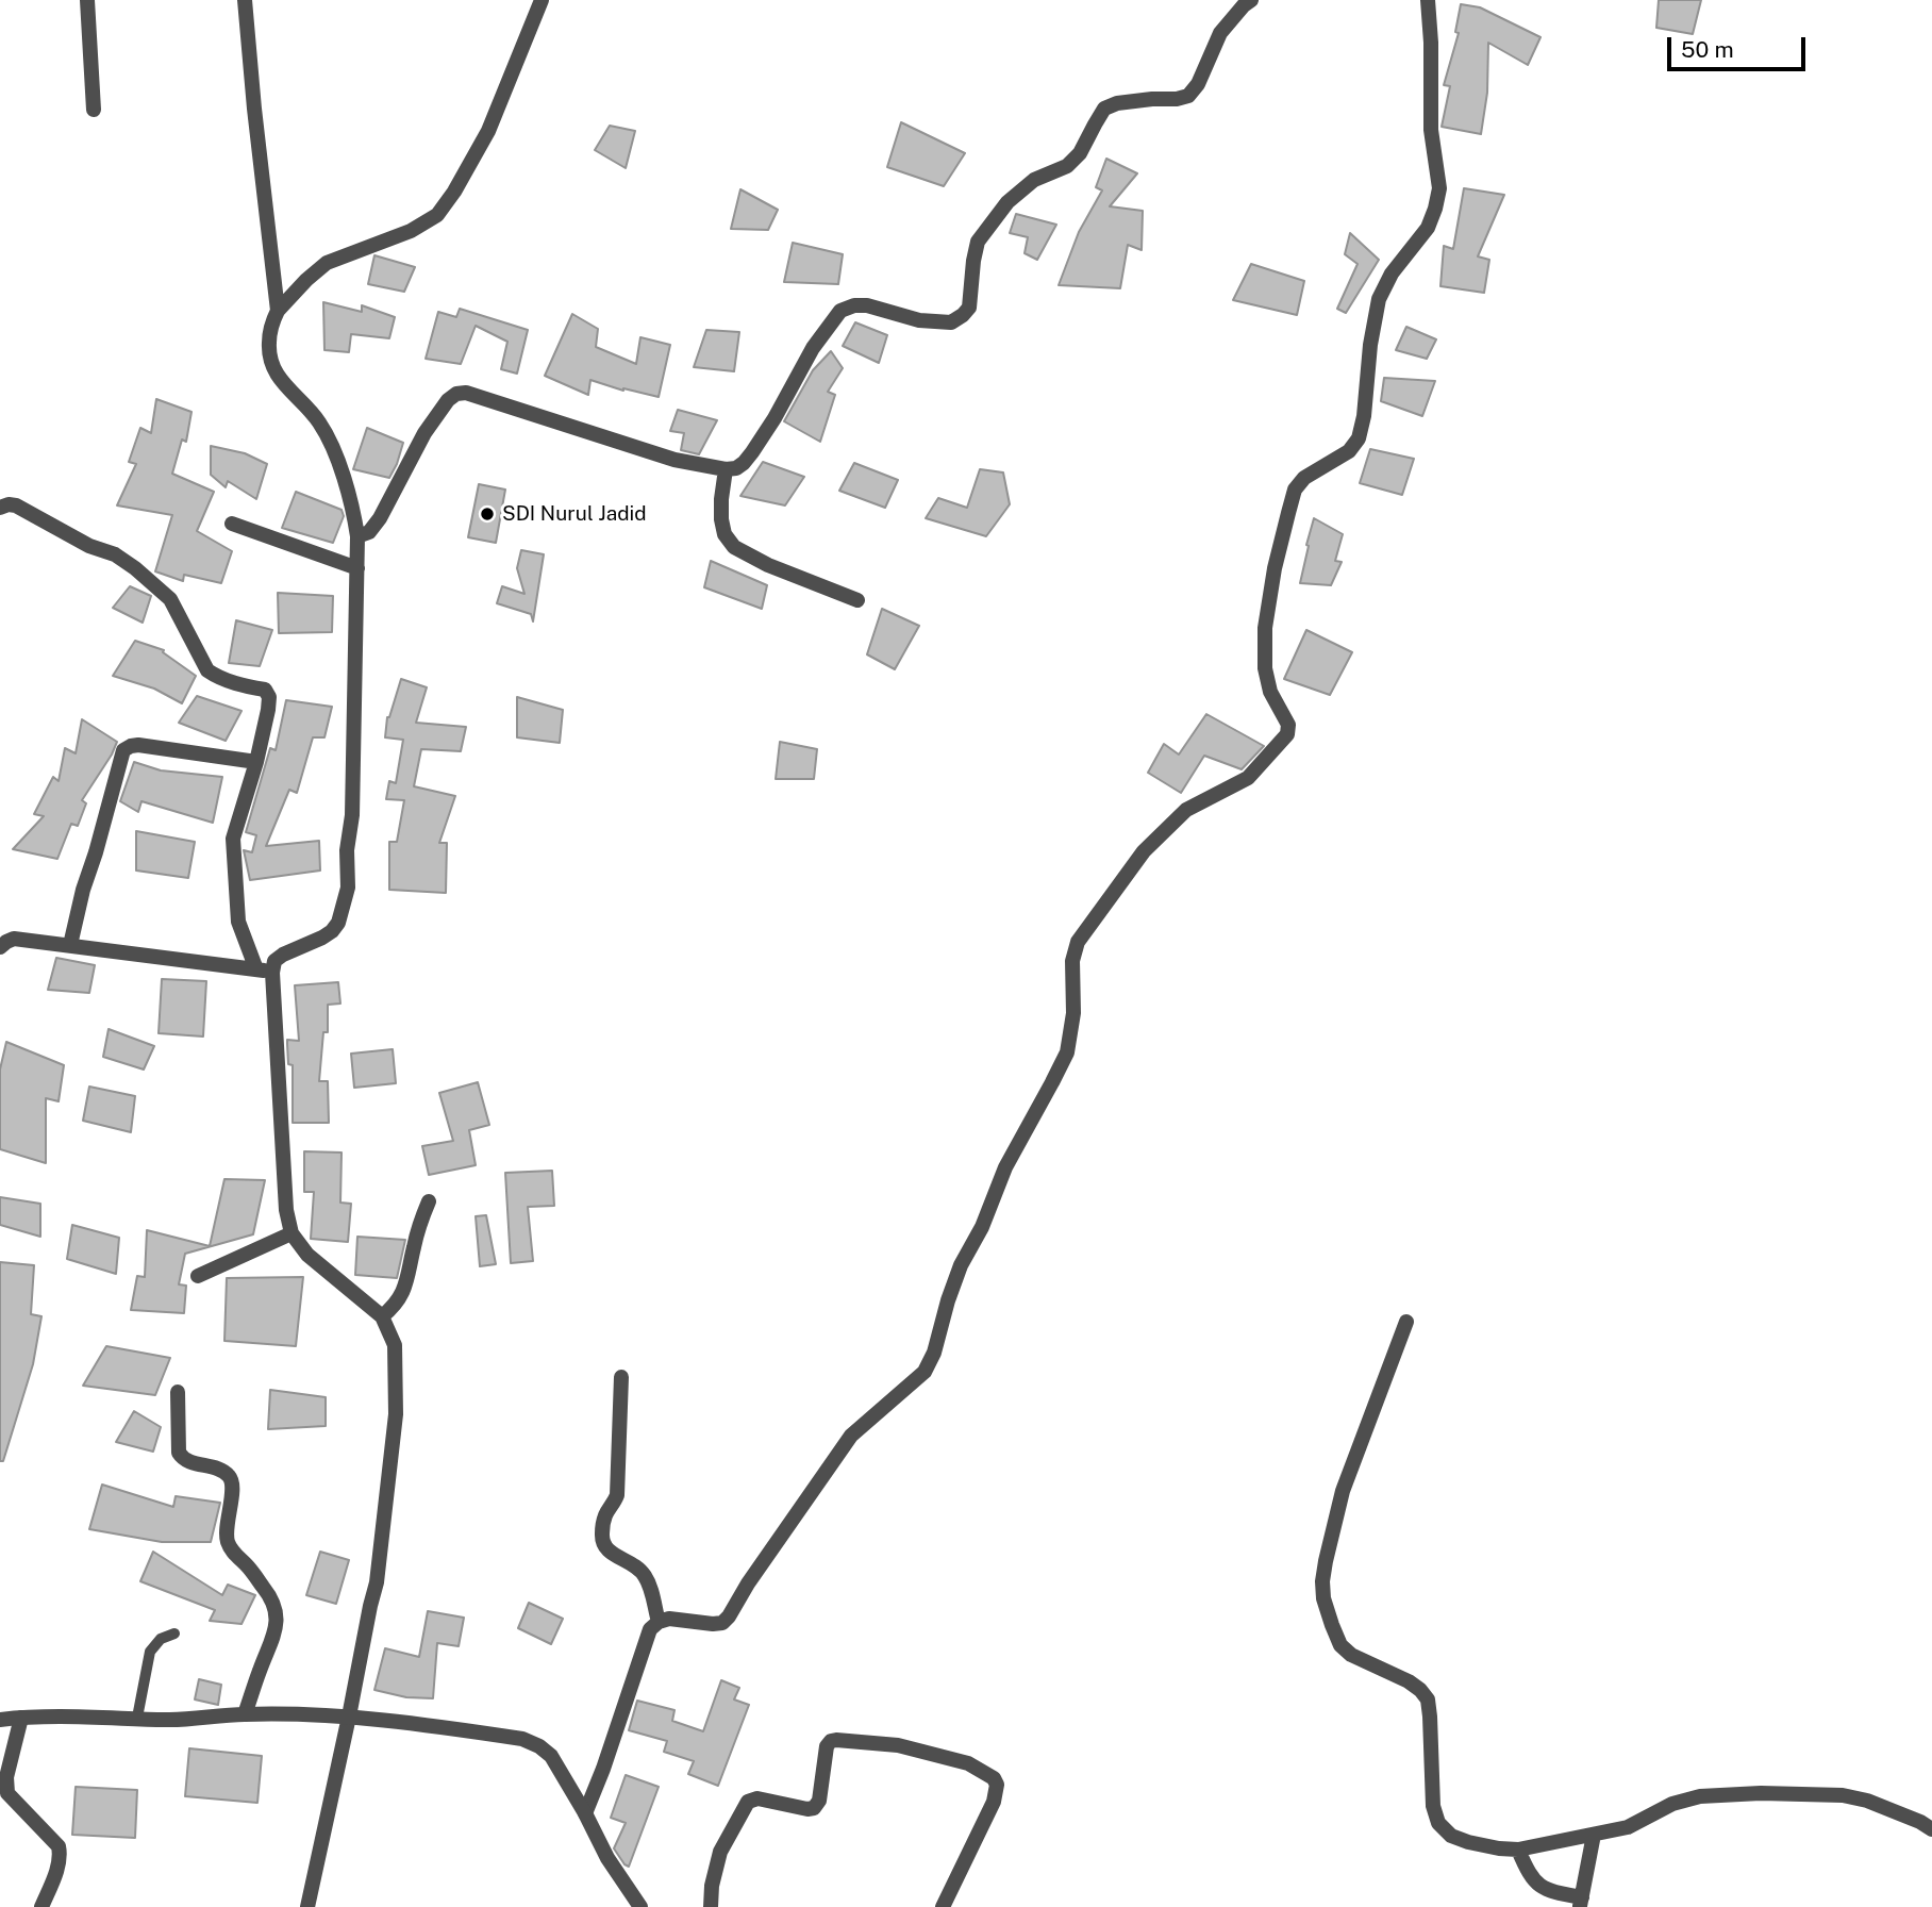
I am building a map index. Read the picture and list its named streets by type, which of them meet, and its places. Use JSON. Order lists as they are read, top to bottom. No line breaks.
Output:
{"places":["SDI Nurul Jadid"],"scale_bar":"50 m"}
